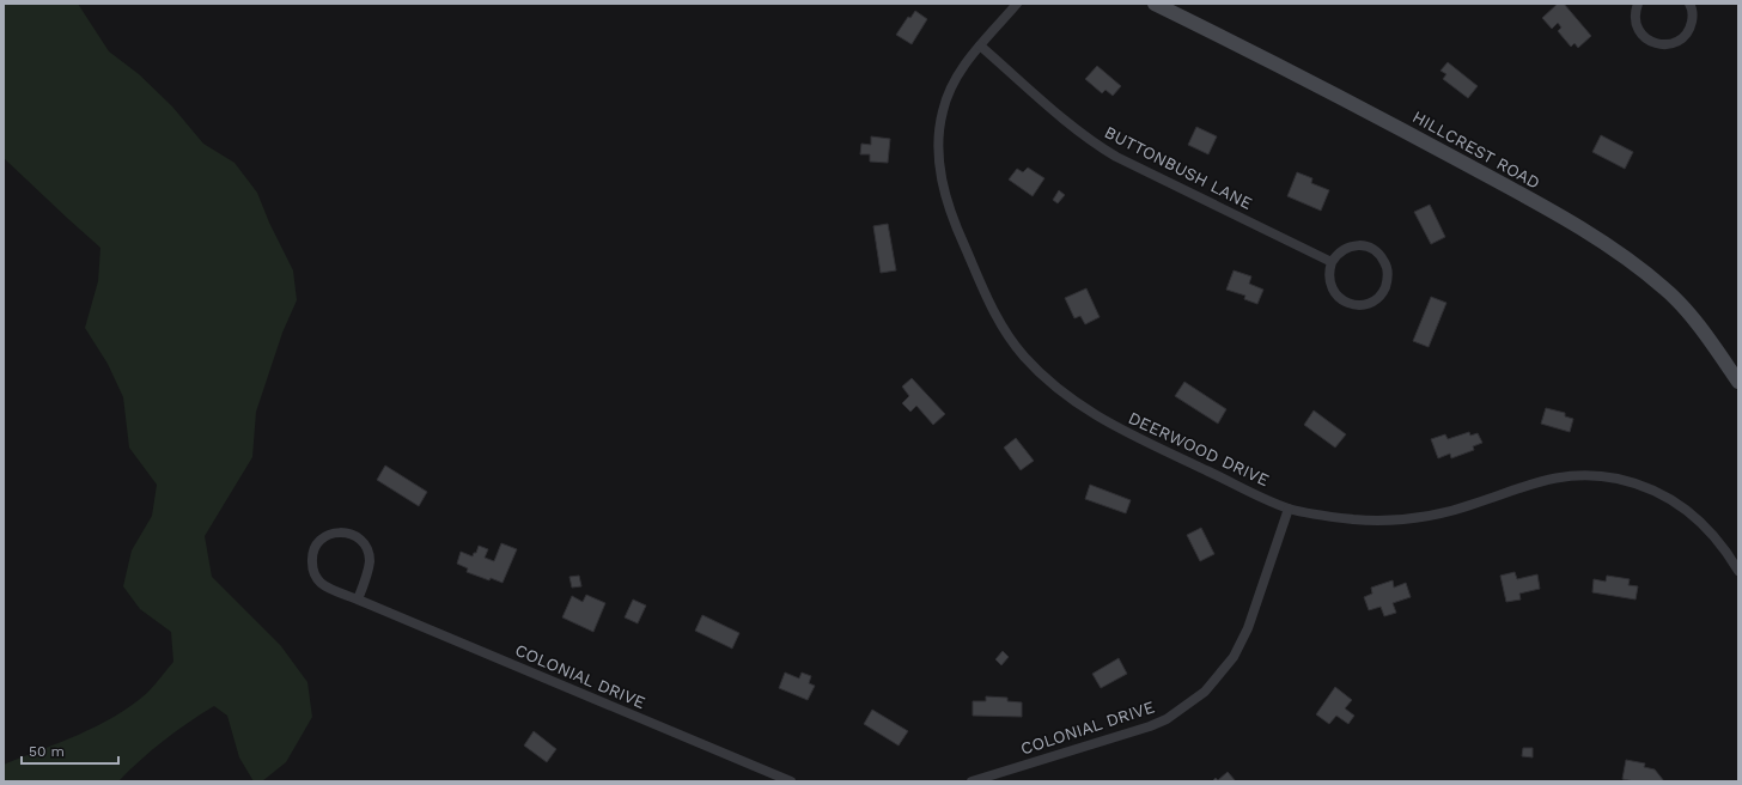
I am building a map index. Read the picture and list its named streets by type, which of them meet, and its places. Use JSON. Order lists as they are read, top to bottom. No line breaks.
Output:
{"streets":{"street":["HILLCREST ROAD","BUTTONBUSH LANE","DEERWOOD DRIVE","COLONIAL DRIVE"]},"crossings":[["BUTTONBUSH LANE","DEERWOOD DRIVE"],["DEERWOOD DRIVE","COLONIAL DRIVE"]],"scale_bar":"50 m"}
